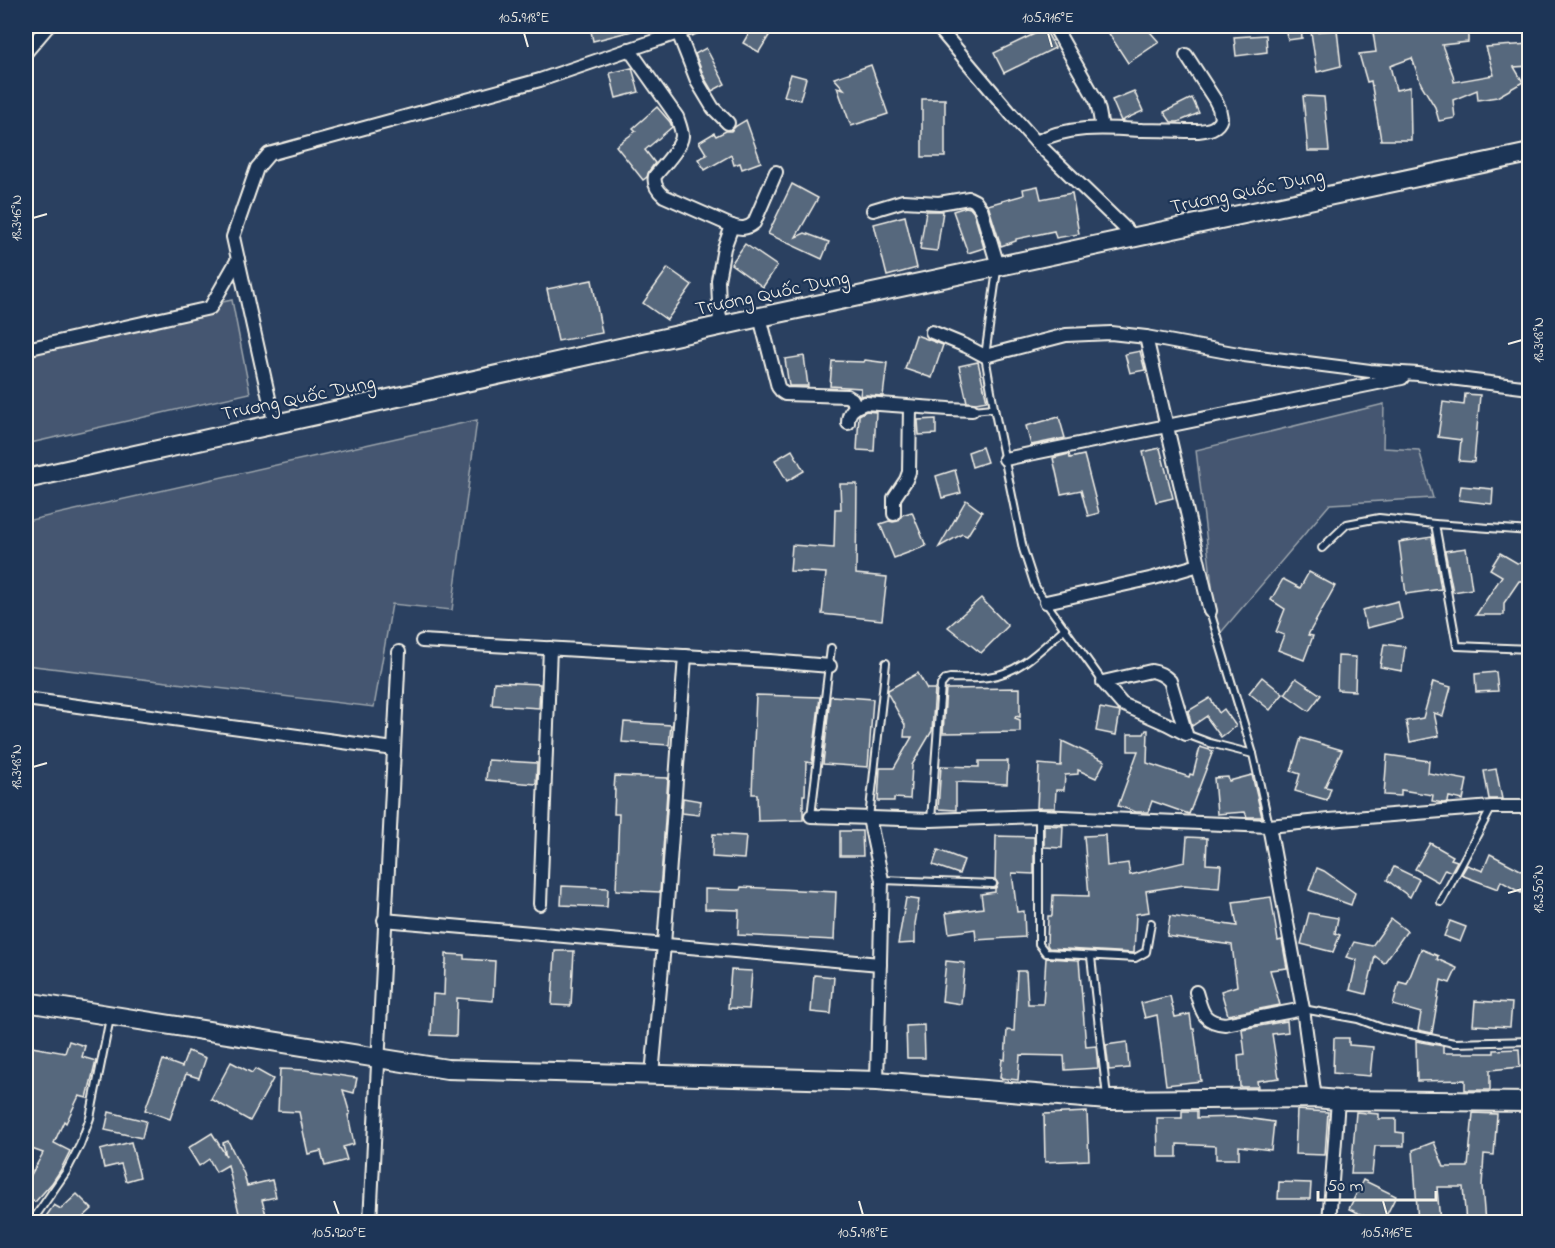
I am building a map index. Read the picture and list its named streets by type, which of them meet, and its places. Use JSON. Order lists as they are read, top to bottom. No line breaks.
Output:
{"streets":{"street":["Trương Quốc Dụng"]},"scale_bar":"50 m","coordinates":["105.918°E","105.916°E","18.346°N","18.348°N","18.350°N","105.920°E"]}
